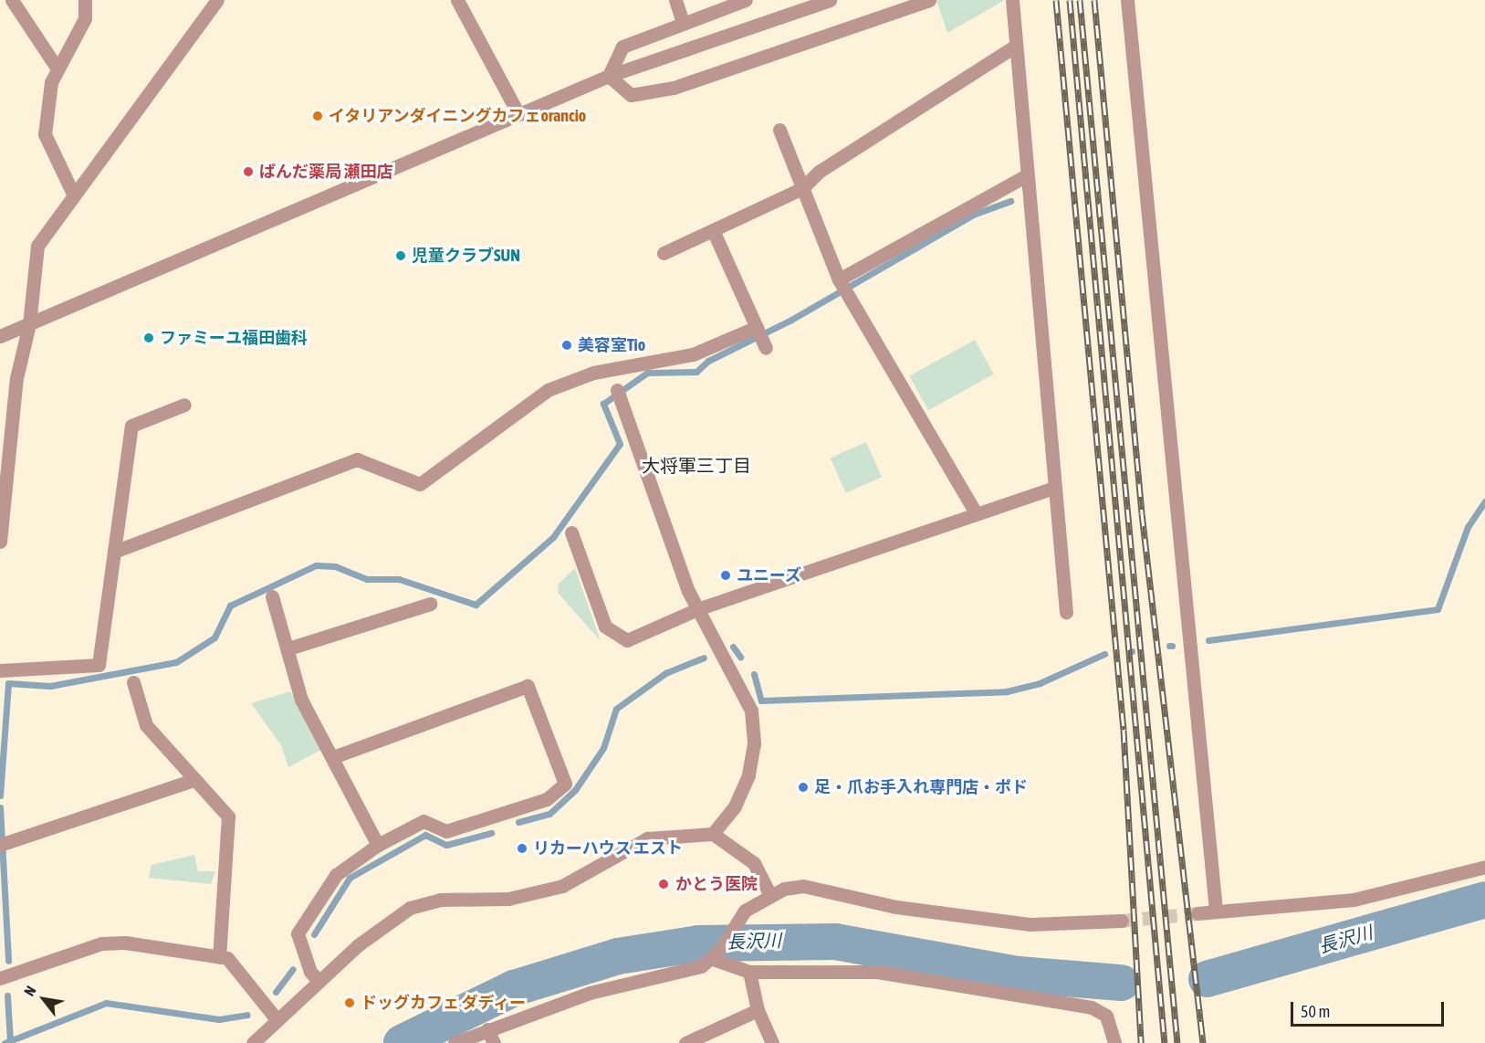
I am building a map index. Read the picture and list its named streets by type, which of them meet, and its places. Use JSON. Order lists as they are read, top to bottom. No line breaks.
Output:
{"districts":["大将軍三丁目"],"water":["長沢川"],"places":["イタリアンダイニングカフェorancio","ぱんだ薬局 瀬田店","児童クラブSUN","ファミーユ福田歯科","美容室Tio","ユニーズ","足・爪お手入れ専門店・ポド","リカーハウス エスト","かとう医院","ドッグカフェ ダディー"],"scale_bar":"50 m","north":"top left"}
